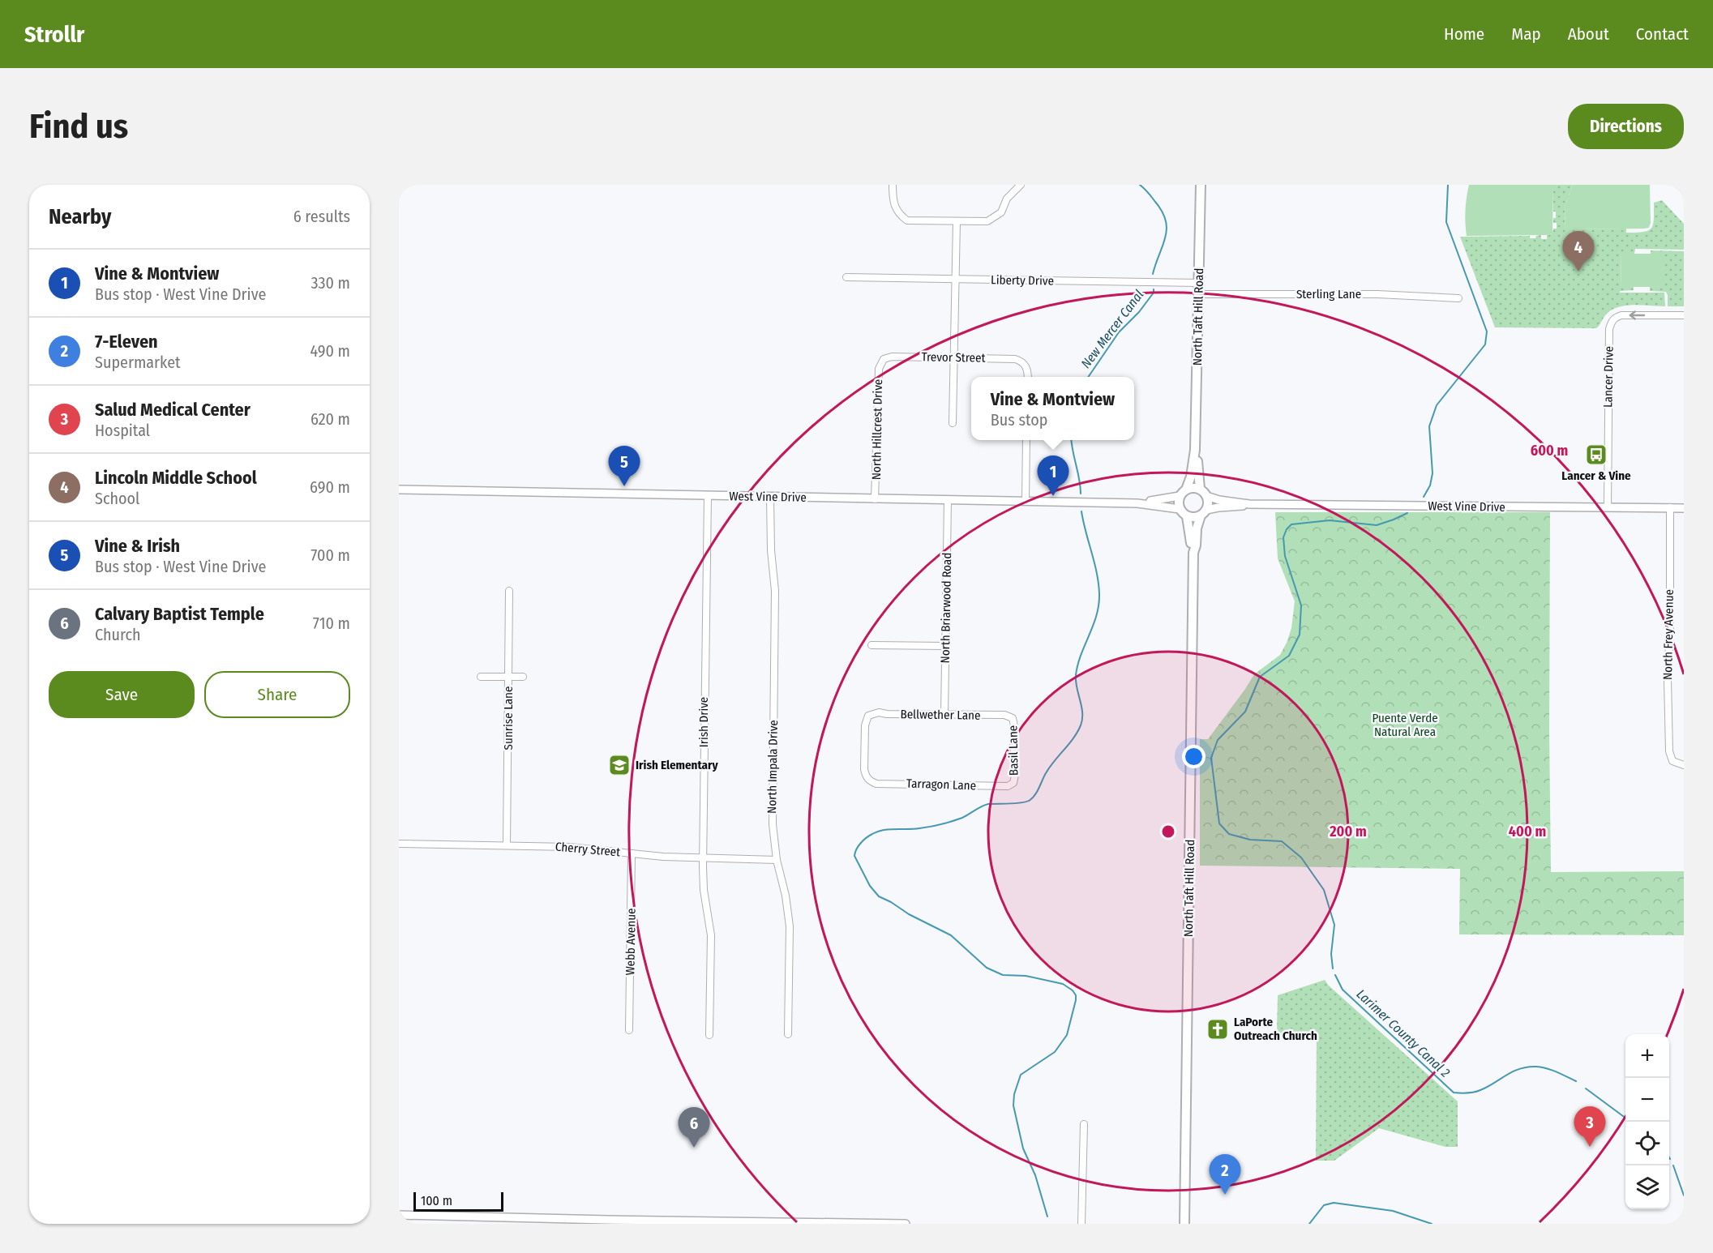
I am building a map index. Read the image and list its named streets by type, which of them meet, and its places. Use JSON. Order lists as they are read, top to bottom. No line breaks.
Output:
{"streets":{"main road":["North Taft Hill Road","West Vine Drive"],"street":["Liberty Drive","Sterling Lane","Trevor Street","Lancer Drive","North Hillcrest Drive","North Briarwood Road","North Frey Avenue","Bellwether Lane","Sunrise Lane","Irish Drive","Basil Lane","North Impala Drive","Tarragon Lane","Cherry Street","Webb Avenue"]},"crossings":[["Liberty Drive","North Taft Hill Road"],["Sterling Lane","North Taft Hill Road"],["North Taft Hill Road","West Vine Drive"],["Trevor Street","North Hillcrest Drive"],["Lancer Drive","West Vine Drive"],["North Hillcrest Drive","West Vine Drive"],["West Vine Drive","North Briarwood Road"],["West Vine Drive","North Frey Avenue"],["West Vine Drive","Irish Drive"],["West Vine Drive","North Impala Drive"],["North Briarwood Road","Bellwether Lane"],["Bellwether Lane","Basil Lane"],["Bellwether Lane","Tarragon Lane"],["Sunrise Lane","Cherry Street"],["Irish Drive","Cherry Street"],["Basil Lane","Tarragon Lane"],["North Impala Drive","Cherry Street"],["Cherry Street","Webb Avenue"]],"water":["New Mercer Canal","Larimer County Canal 2"],"parks":["Puente Verde Natural Area"],"places":{"bus stop":["Lancer & Vine"],"school or university":["Irish Elementary"],"church":["LaPorte Outreach Church"]},"scale_bar":"100 m","page":{"header":"Strollr","nav":["Home","Map","About","Contact"],"buttons":["Directions",["Save","Share"]],"title":"Find us","heading":["Nearby","6 results"],"pins":["4","5","1","3","6","2"],"list":[{"mark":"1","name":"Vine & Montview","note":"Bus stop · West Vine Drive","value":"330 m"},{"mark":"2","name":"7-Eleven","note":"Supermarket","value":"490 m"},{"mark":"3","name":"Salud Medical Center","note":"Hospital","value":"620 m"},{"mark":"4","name":"Lincoln Middle School","note":"School","value":"690 m"},{"mark":"5","name":"Vine & Irish","note":"Bus stop · West Vine Drive","value":"700 m"},{"mark":"6","name":"Calvary Baptist Temple","note":"Church","value":"710 m"}],"popup":["Vine & Montview","Bus stop"],"map_buttons":["+","−"],"scale":"100 m"},"rings":["600 m","200 m","400 m"]}
